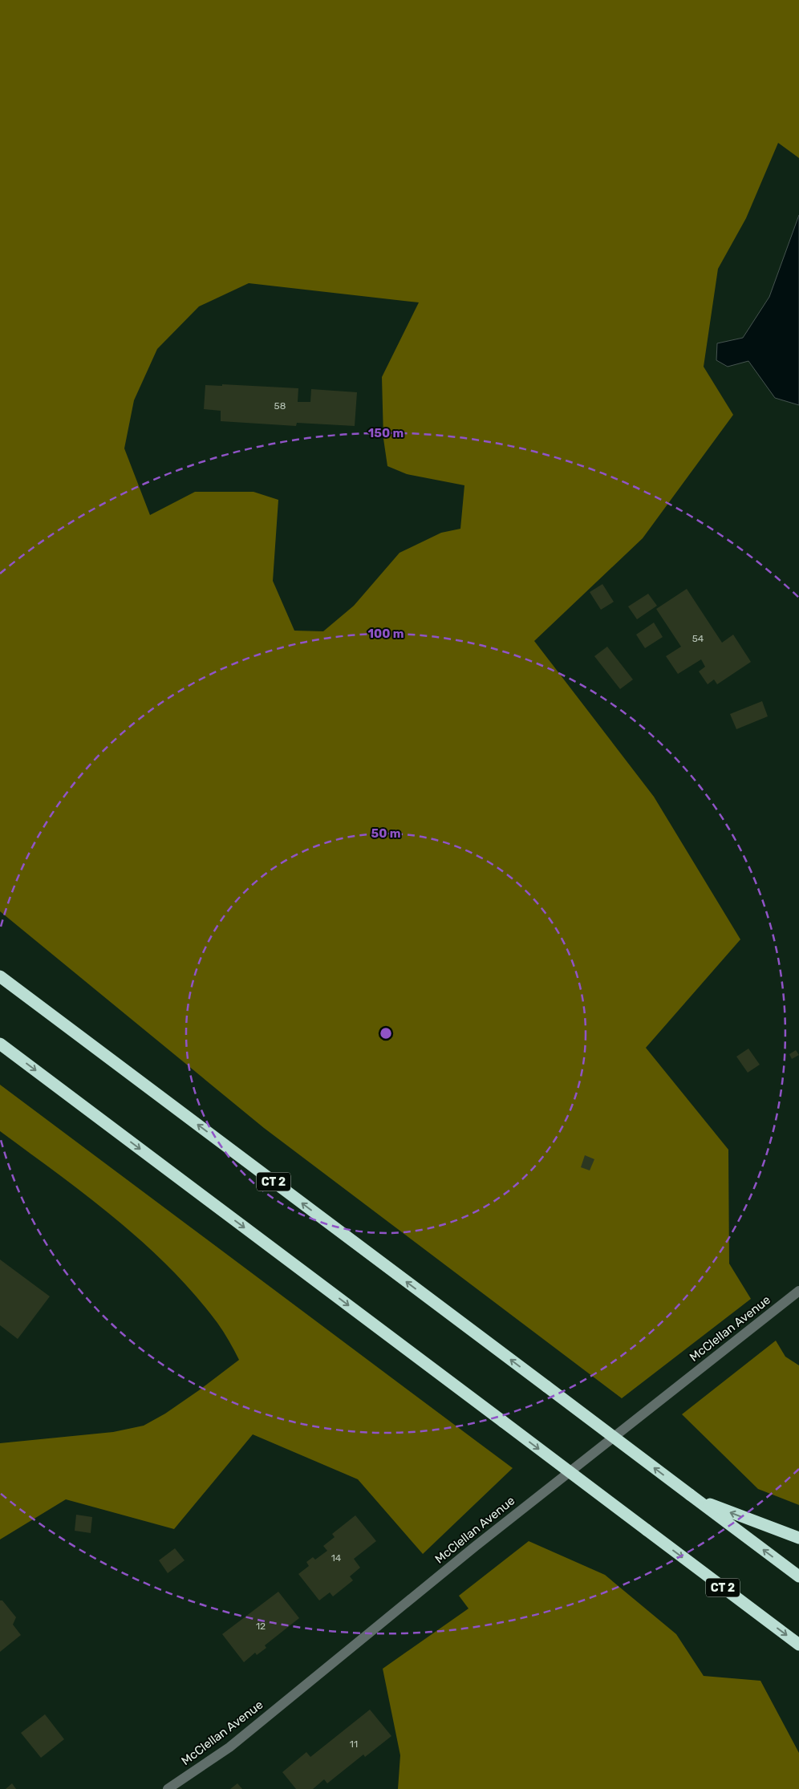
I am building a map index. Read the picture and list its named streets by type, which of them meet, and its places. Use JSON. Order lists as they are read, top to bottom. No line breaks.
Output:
{"streets":{"highway":["CT 2"],"street":["McClellan Avenue"]},"house_numbers":["58","54","14","12","11"],"rings":["150 m","100 m","50 m"]}
